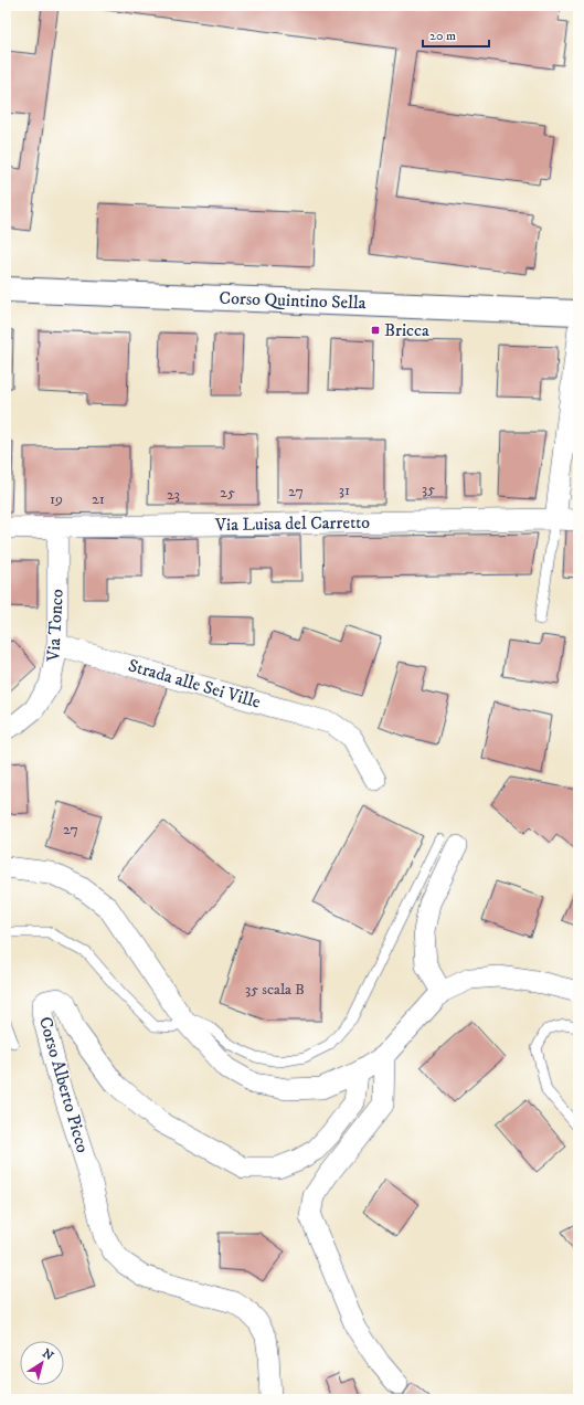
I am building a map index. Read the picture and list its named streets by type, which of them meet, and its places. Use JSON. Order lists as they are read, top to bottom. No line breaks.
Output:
{"streets":{"street":["Corso Quintino Sella","Via Luisa del Carretto","Via Tonco","Strada alle Sei Ville","Corso Alberto Picco"]},"crossings":[["Via Luisa del Carretto","Via Tonco"],["Via Tonco","Strada alle Sei Ville"]],"places":{"transit":["Bricca"]},"house_numbers":["35","31","27","25","23","19","21","27","35 scala B"],"scale_bar":"20 m","north":"top right"}
